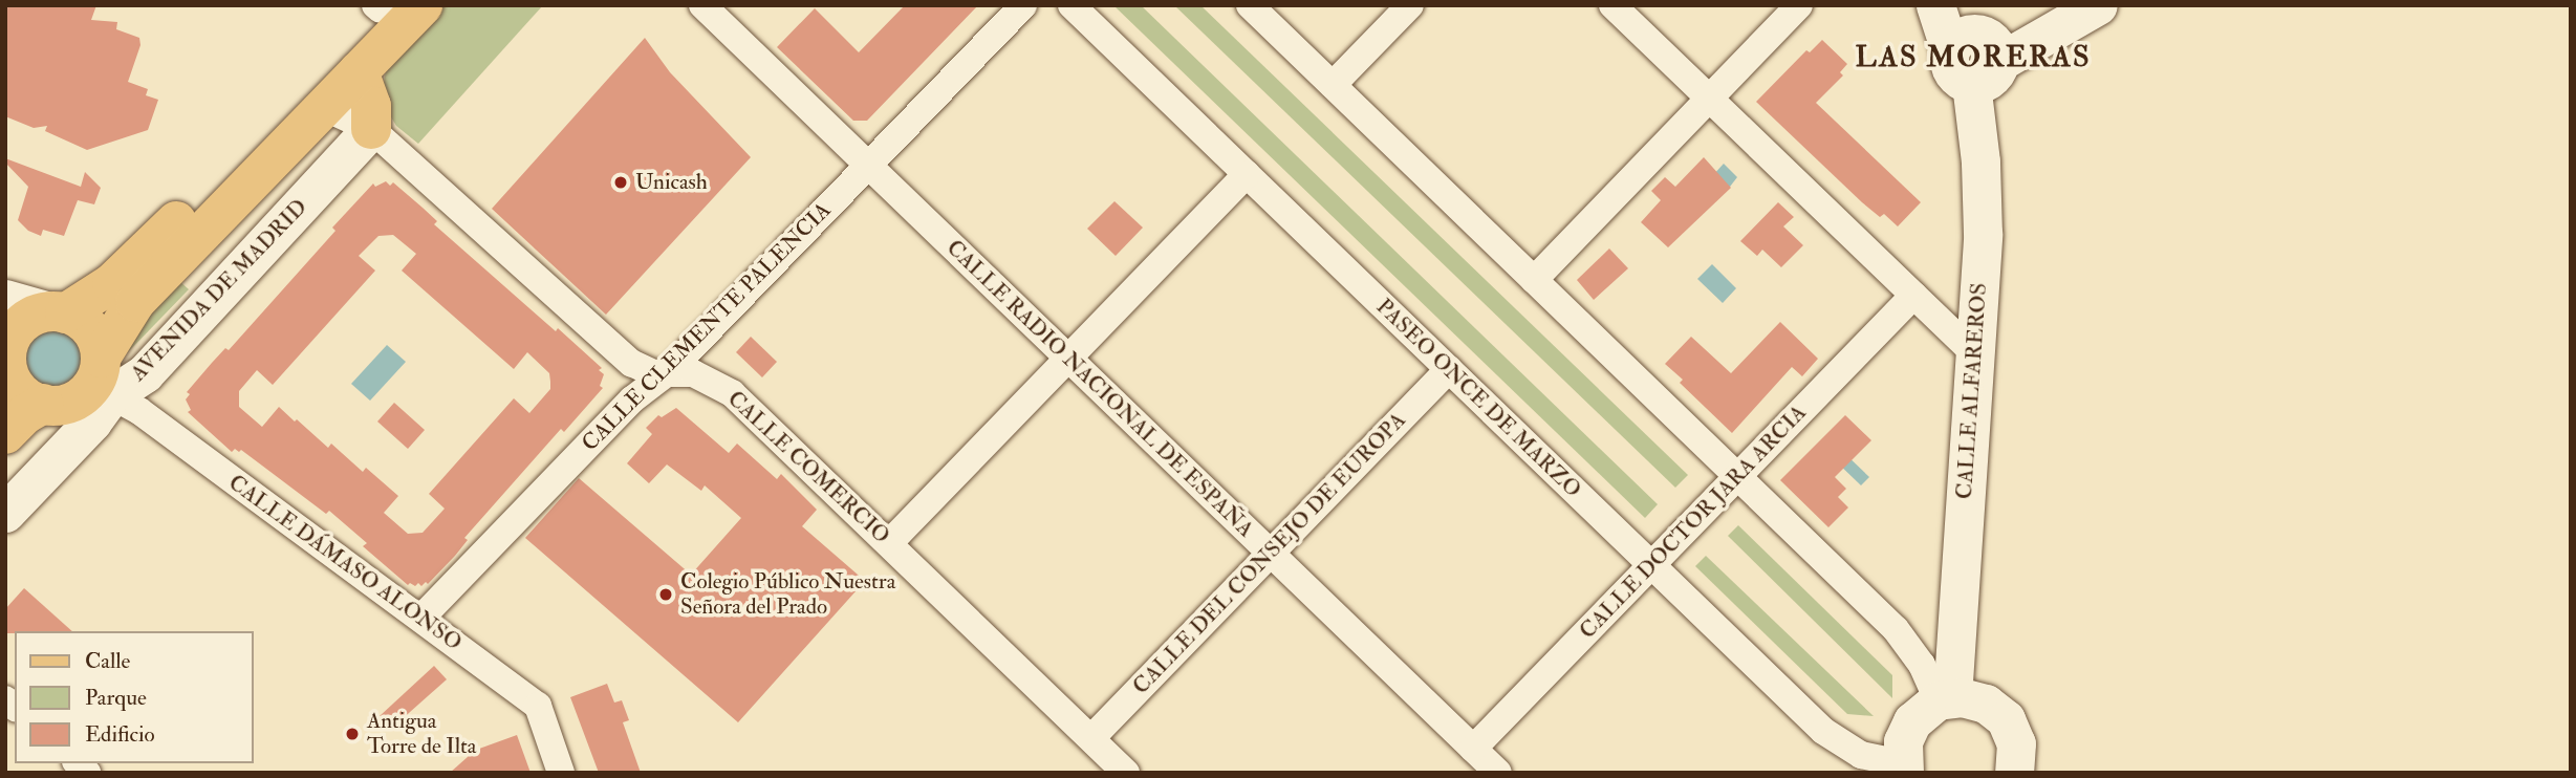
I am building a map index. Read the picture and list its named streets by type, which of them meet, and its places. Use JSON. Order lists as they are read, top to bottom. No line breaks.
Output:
{"streets":{"main road":["AVENIDA DE MADRID"],"street":["CALLE CLEMENTE PALENCIA","CALLE RADIO NACIONAL DE ESPAÑA","CALLE ALFAREROS","PASEO ONCE DE MARZO","CALLE COMERCIO","CALLE DOCTOR JARA ARCIA","CALLE DEL CONSEJO DE EUROPA","CALLE DÁMASO ALONSO"]},"crossings":[["AVENIDA DE MADRID","CALLE COMERCIO"],["AVENIDA DE MADRID","CALLE DÁMASO ALONSO"],["CALLE CLEMENTE PALENCIA","CALLE RADIO NACIONAL DE ESPAÑA"],["CALLE CLEMENTE PALENCIA","CALLE COMERCIO"],["CALLE CLEMENTE PALENCIA","CALLE DÁMASO ALONSO"],["CALLE RADIO NACIONAL DE ESPAÑA","CALLE DOCTOR JARA ARCIA"],["CALLE RADIO NACIONAL DE ESPAÑA","CALLE DEL CONSEJO DE EUROPA"],["PASEO ONCE DE MARZO","CALLE DOCTOR JARA ARCIA"],["PASEO ONCE DE MARZO","CALLE DEL CONSEJO DE EUROPA"],["CALLE COMERCIO","CALLE DEL CONSEJO DE EUROPA"]],"districts":["LAS MORERAS"],"places":["Unicash","Colegio Público Nuestra Señora del Prado","Antigua Torre de Ilta"],"legend":["Calle","Parque","Edificio"]}
